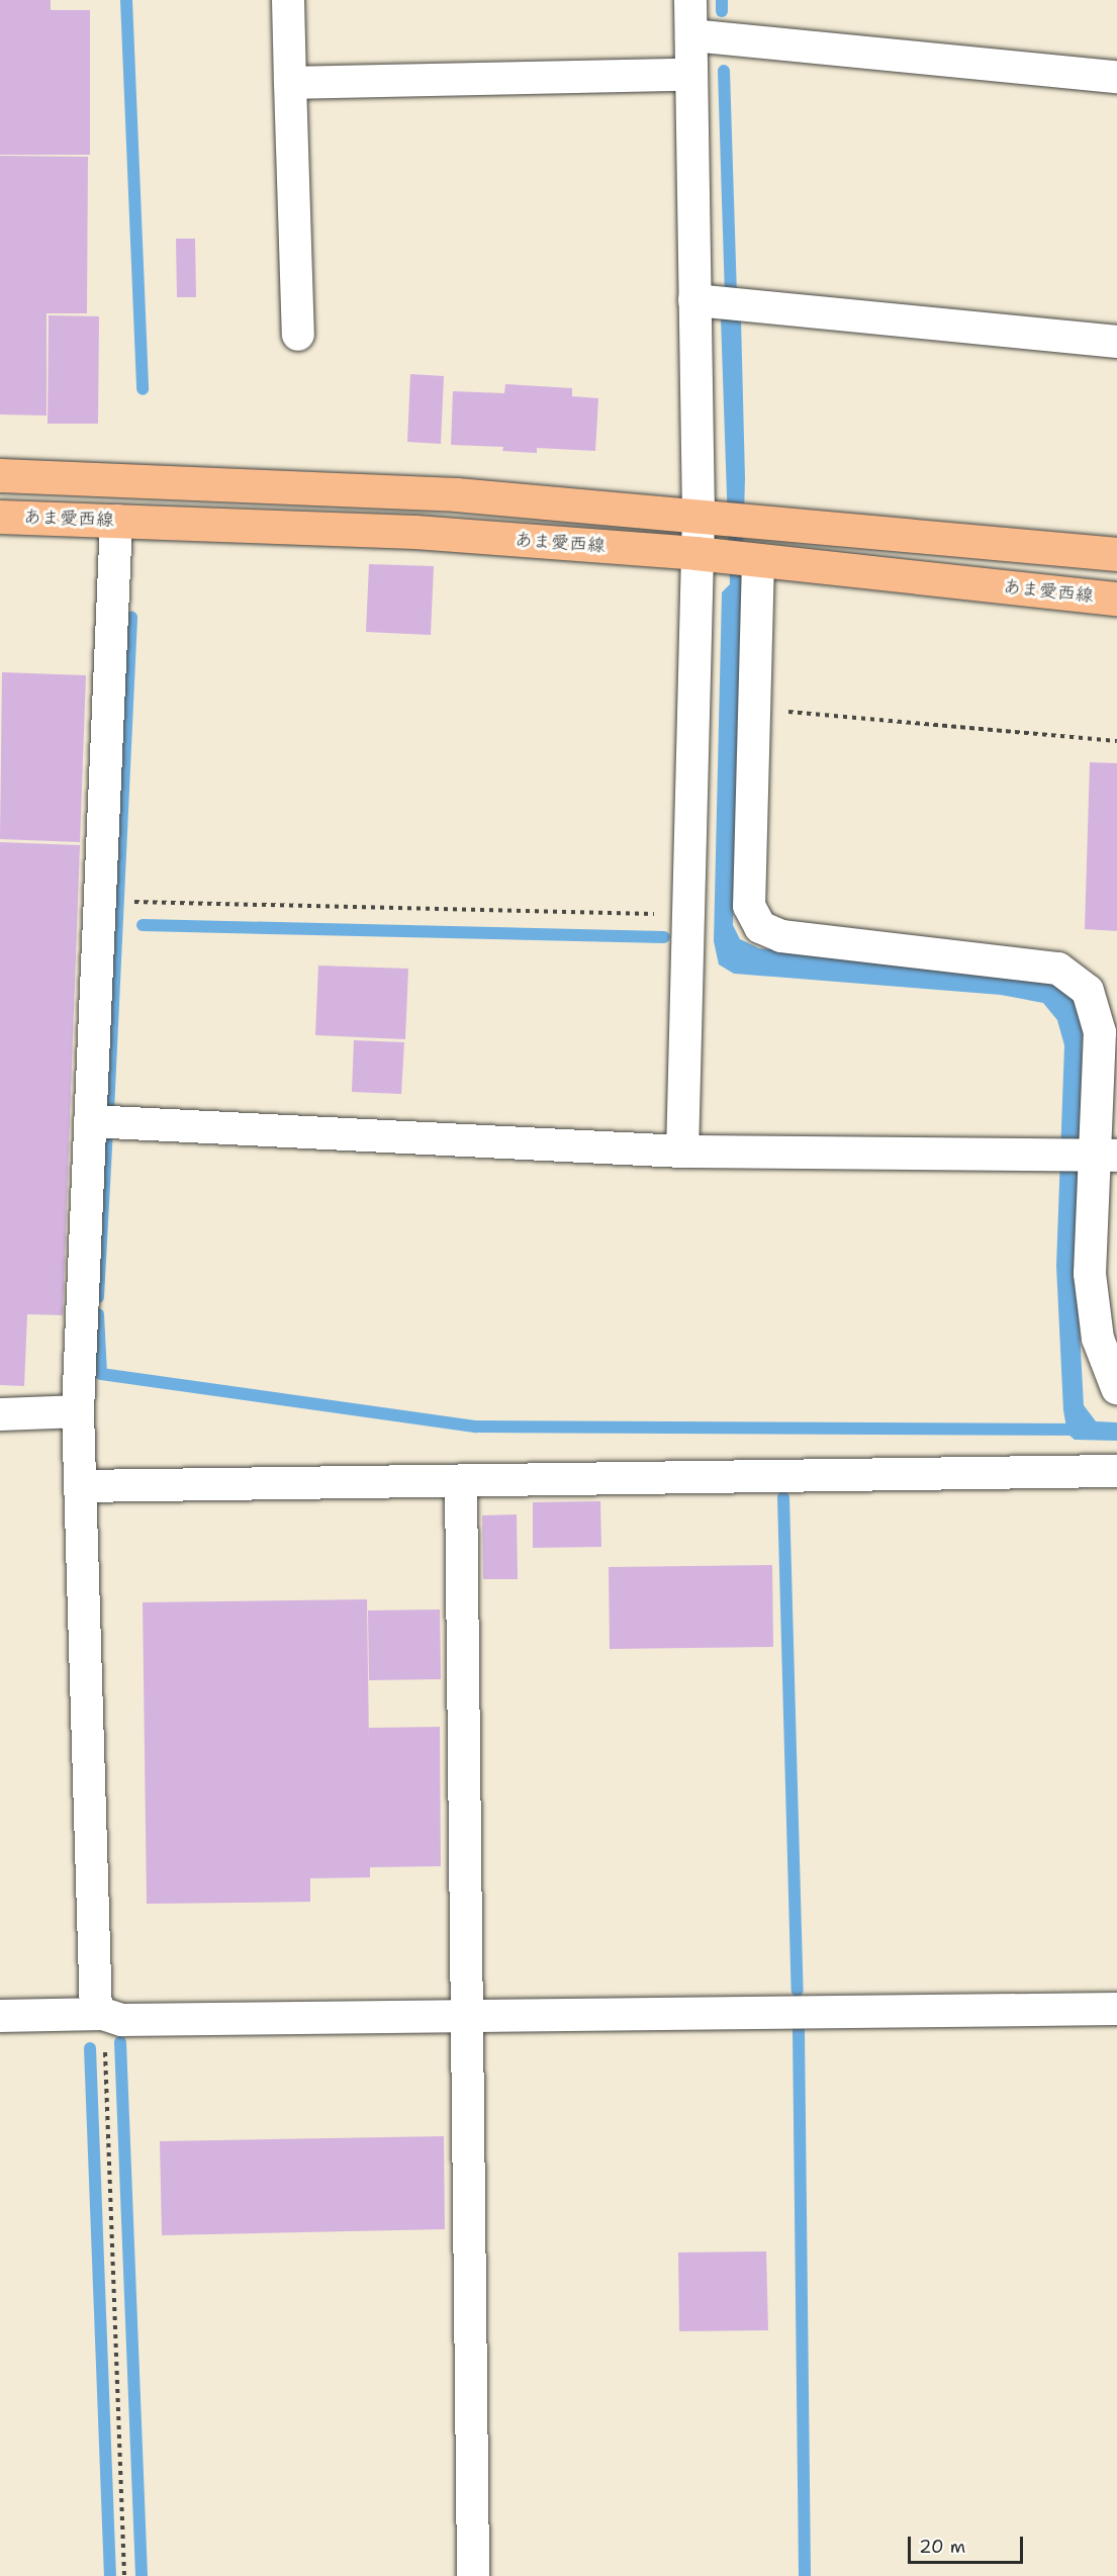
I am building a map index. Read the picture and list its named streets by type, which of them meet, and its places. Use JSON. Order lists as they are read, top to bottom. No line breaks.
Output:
{"streets":{"main road":["あま愛西線"]},"scale_bar":"20 m"}
